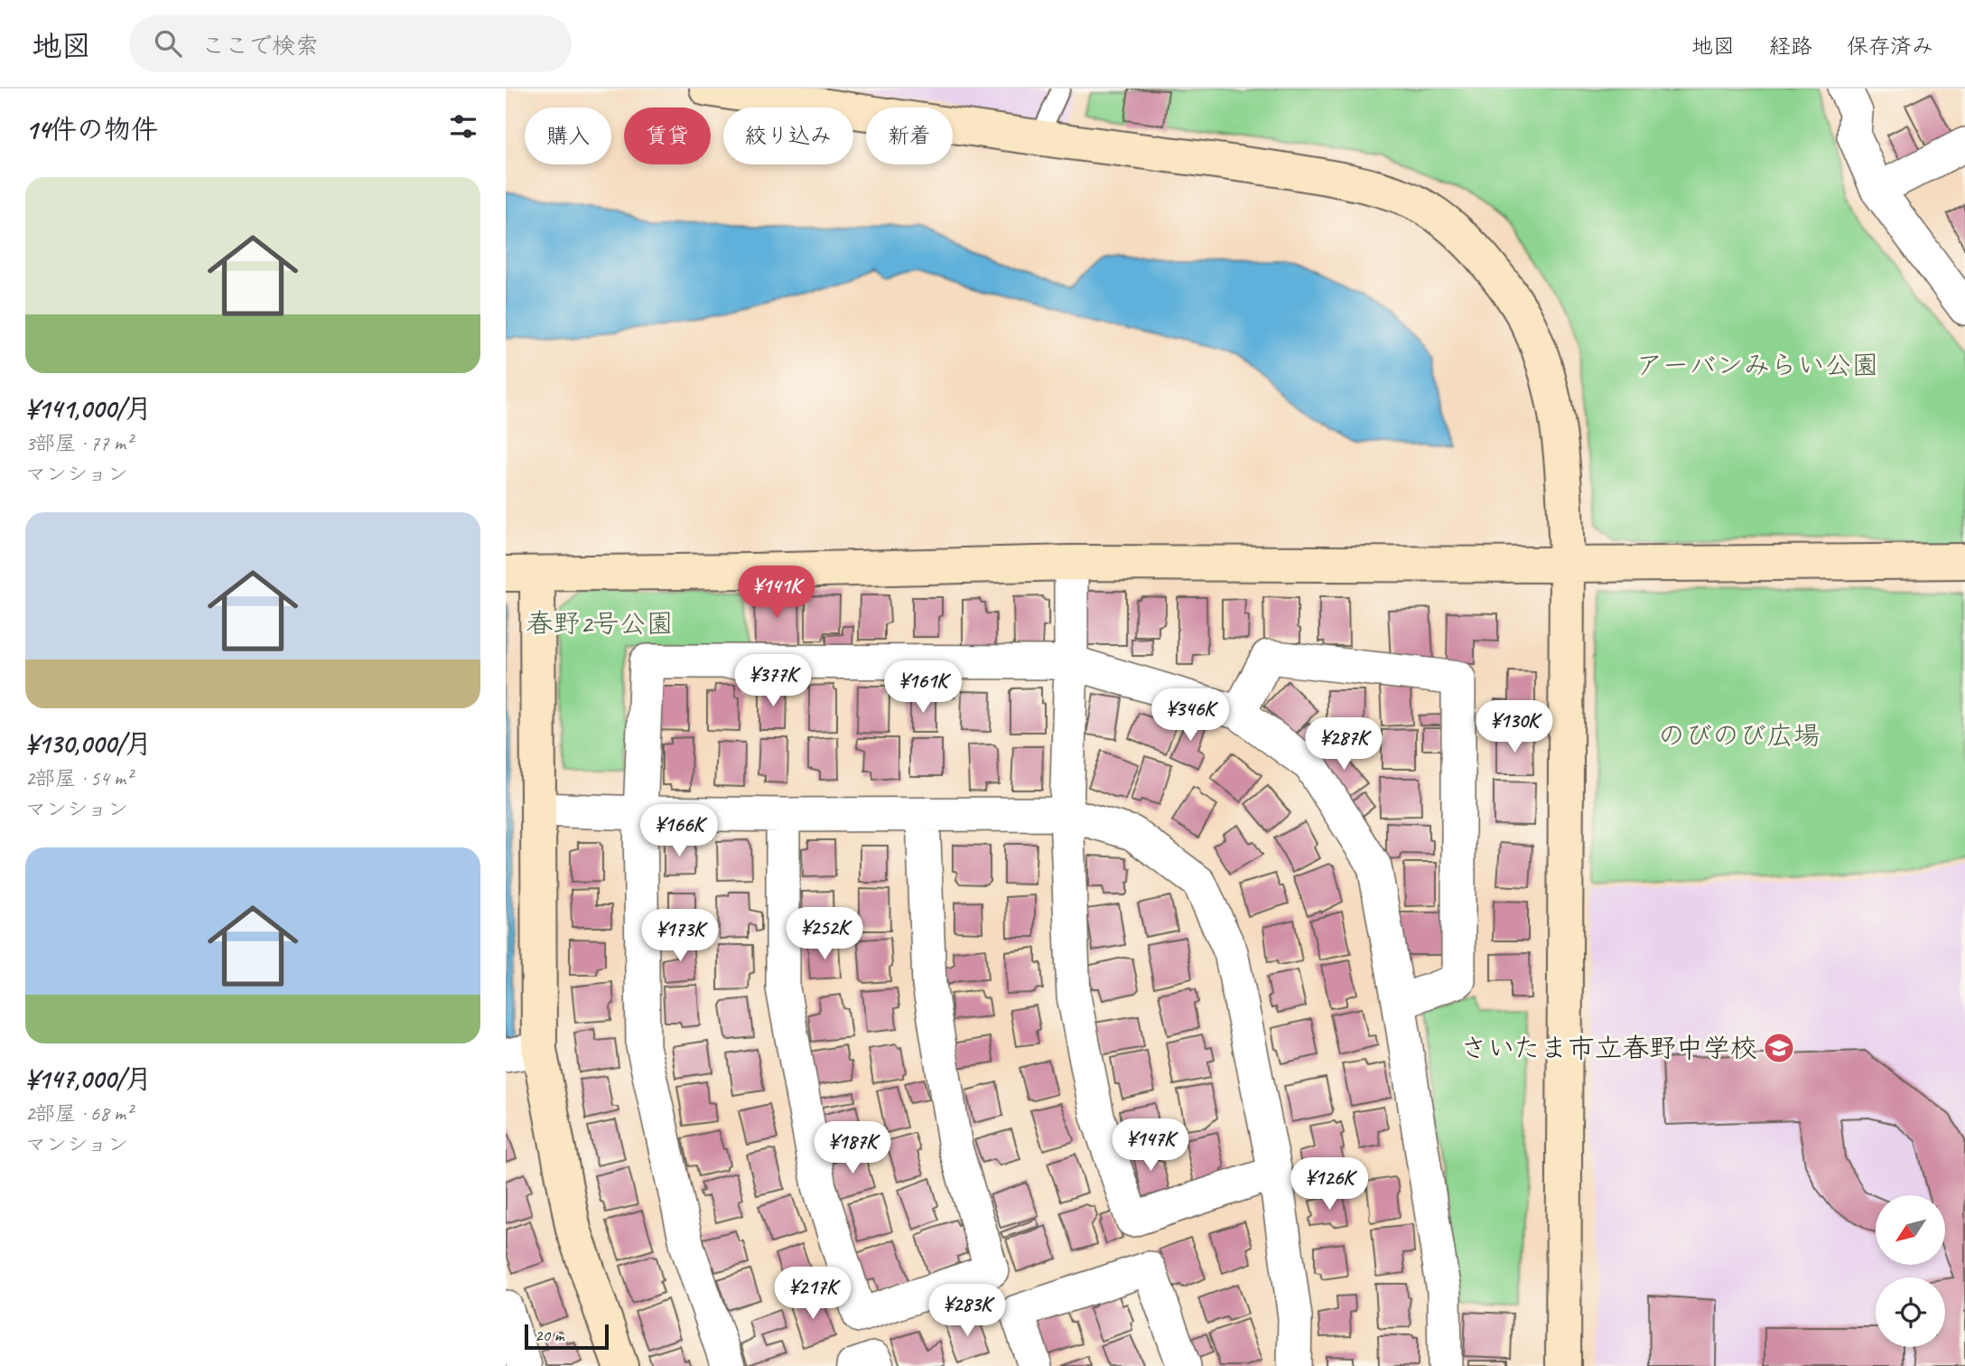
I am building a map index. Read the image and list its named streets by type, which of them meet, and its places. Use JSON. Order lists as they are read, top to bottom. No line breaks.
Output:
{"parks":["アーバンみらい公園","春野2号公園","のびのび広場"],"places":{"school or university":["さいたま市立春野中学校"]},"scale_bar":"20 m","north":"bottom left","page":{"header":"地図","search":"ここで検索","nav":["地図","経路","保存済み"],"heading":"14件の物件","chip":["購入","賃貸","絞り込み","新着"],"list":[{"name":"¥141,000/月","note":"3部屋 · 77 m² · マンション"},{"name":"¥130,000/月","note":"2部屋 · 54 m² · マンション"},{"name":"¥147,000/月","note":"2部屋 · 68 m² · マンション"}],"price":["¥141K","¥377K","¥161K","¥346K","¥130K","¥287K","¥166K","¥252K","¥173K","¥147K","¥187K","¥126K","¥217K","¥283K"],"scale":"20 m"}}
